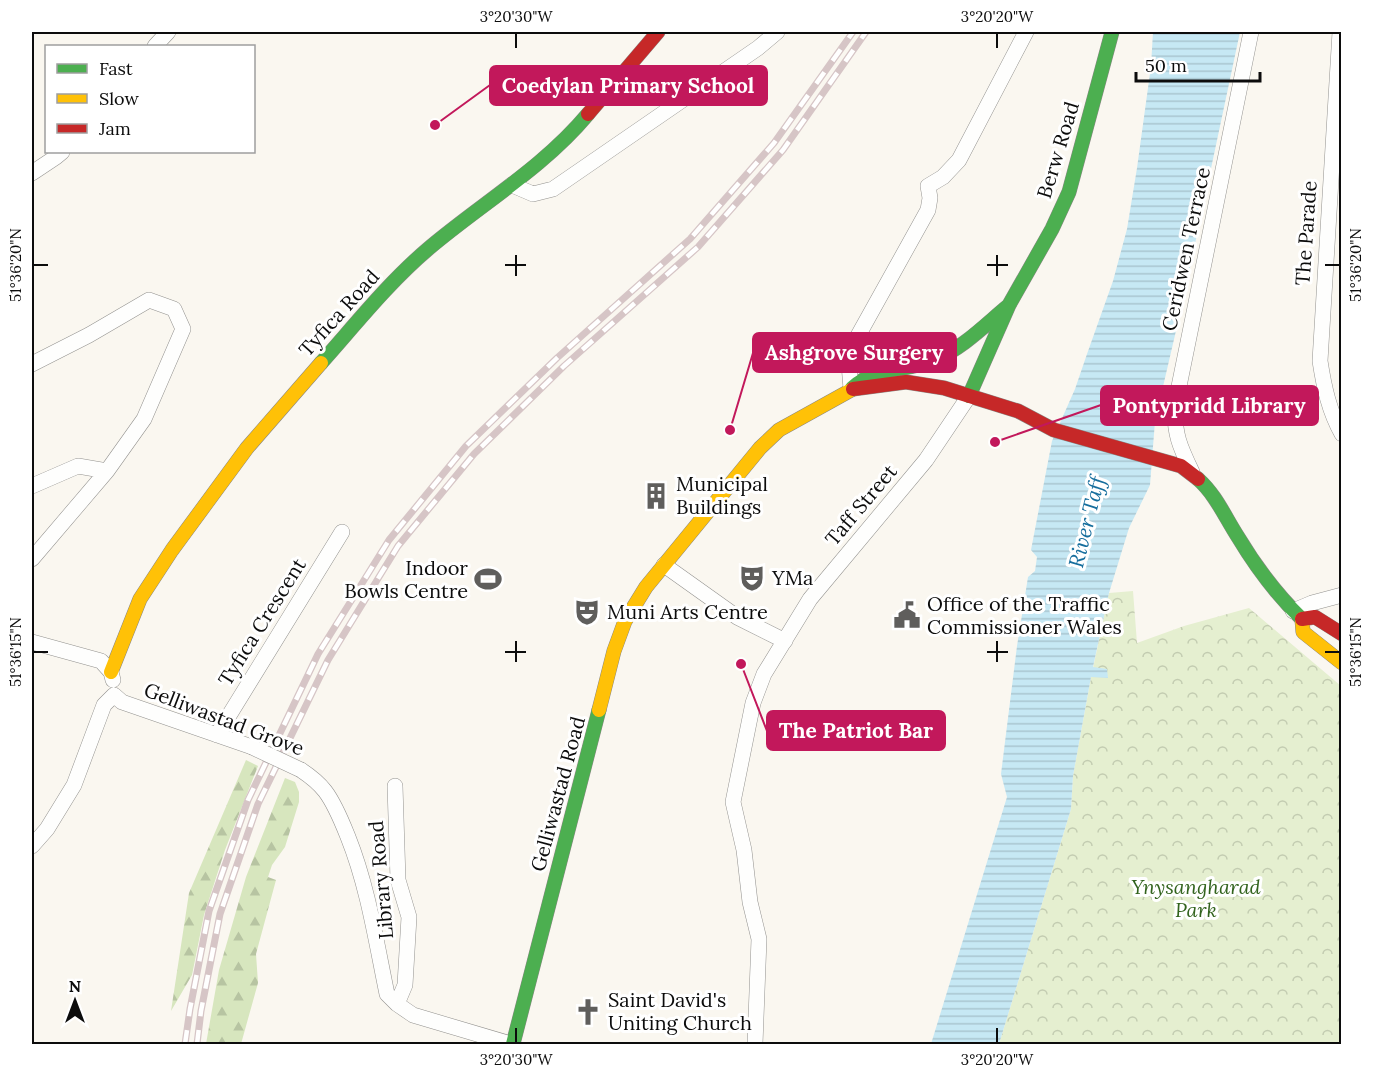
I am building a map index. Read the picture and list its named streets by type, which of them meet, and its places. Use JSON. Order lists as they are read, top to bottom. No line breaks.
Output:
{"streets":{"main road":["Berw Road","Tyfica Road","Gelliwastad Road"],"street":["The Parade","Ceridwen Terrace","Taff Street","Tyfica Crescent","Gelliwastad Grove","Library Road"]},"crossings":[["Berw Road","Taff Street"],["Berw Road","Gelliwastad Road"],["Tyfica Crescent","Gelliwastad Grove"],["Gelliwastad Grove","Library Road"]],"water":["River Taff"],"parks":["Ynysangharad Park"],"places":{"other":["Coedylan Primary School","Ashgrove Surgery","Pontypridd Library","The Patriot Bar"],"building":["Municipal Buildings"],"theatre":["YMa","Muni Arts Centre"],"sports":["Indoor Bowls Centre"],"public building":["Office of the Traffic Commissioner Wales"],"church":["Saint David's Uniting Church"]},"legend":["Fast","Slow","Jam"],"scale_bar":"50 m","north":"top","coordinates":["3°20'30\"W","3°20'20\"W","51°36'20\"N","51°36'15\"N"]}
